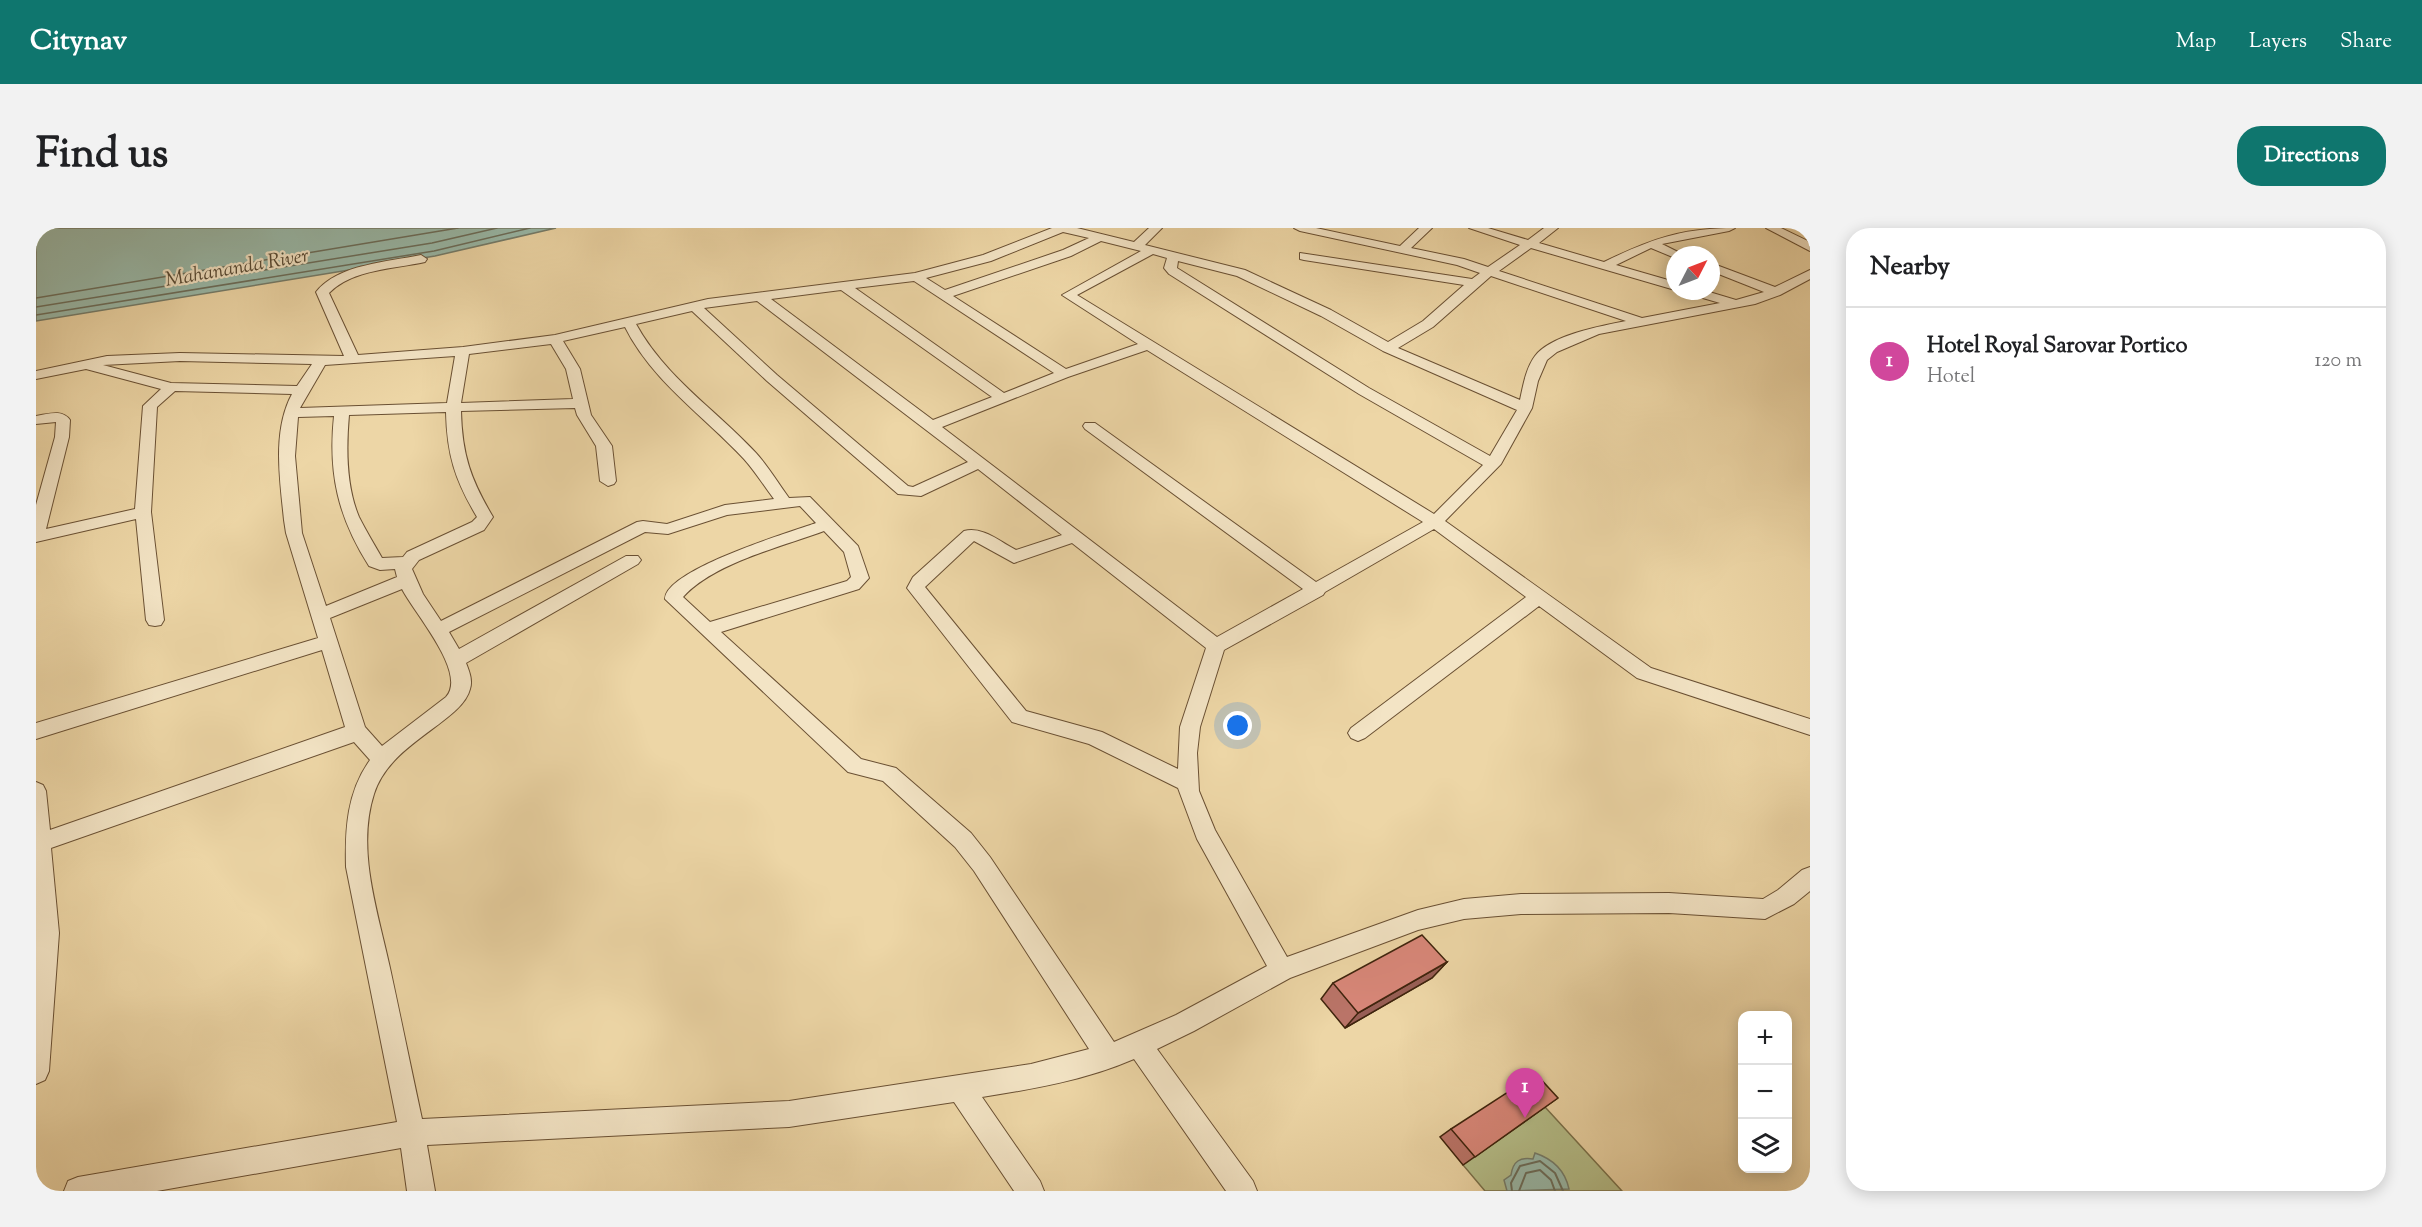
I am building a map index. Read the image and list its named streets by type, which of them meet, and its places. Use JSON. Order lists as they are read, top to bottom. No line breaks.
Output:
{"water":["Mahananda River"],"north":"top right","page":{"header":"Citynav","nav":["Map","Layers","Share"],"title":"Find us","buttons":"Directions","heading":"Nearby","list":[{"mark":"1","name":"Hotel Royal Sarovar Portico","note":"Hotel","value":"120 m"}],"map_buttons":["+","−"],"pins":"1"}}
